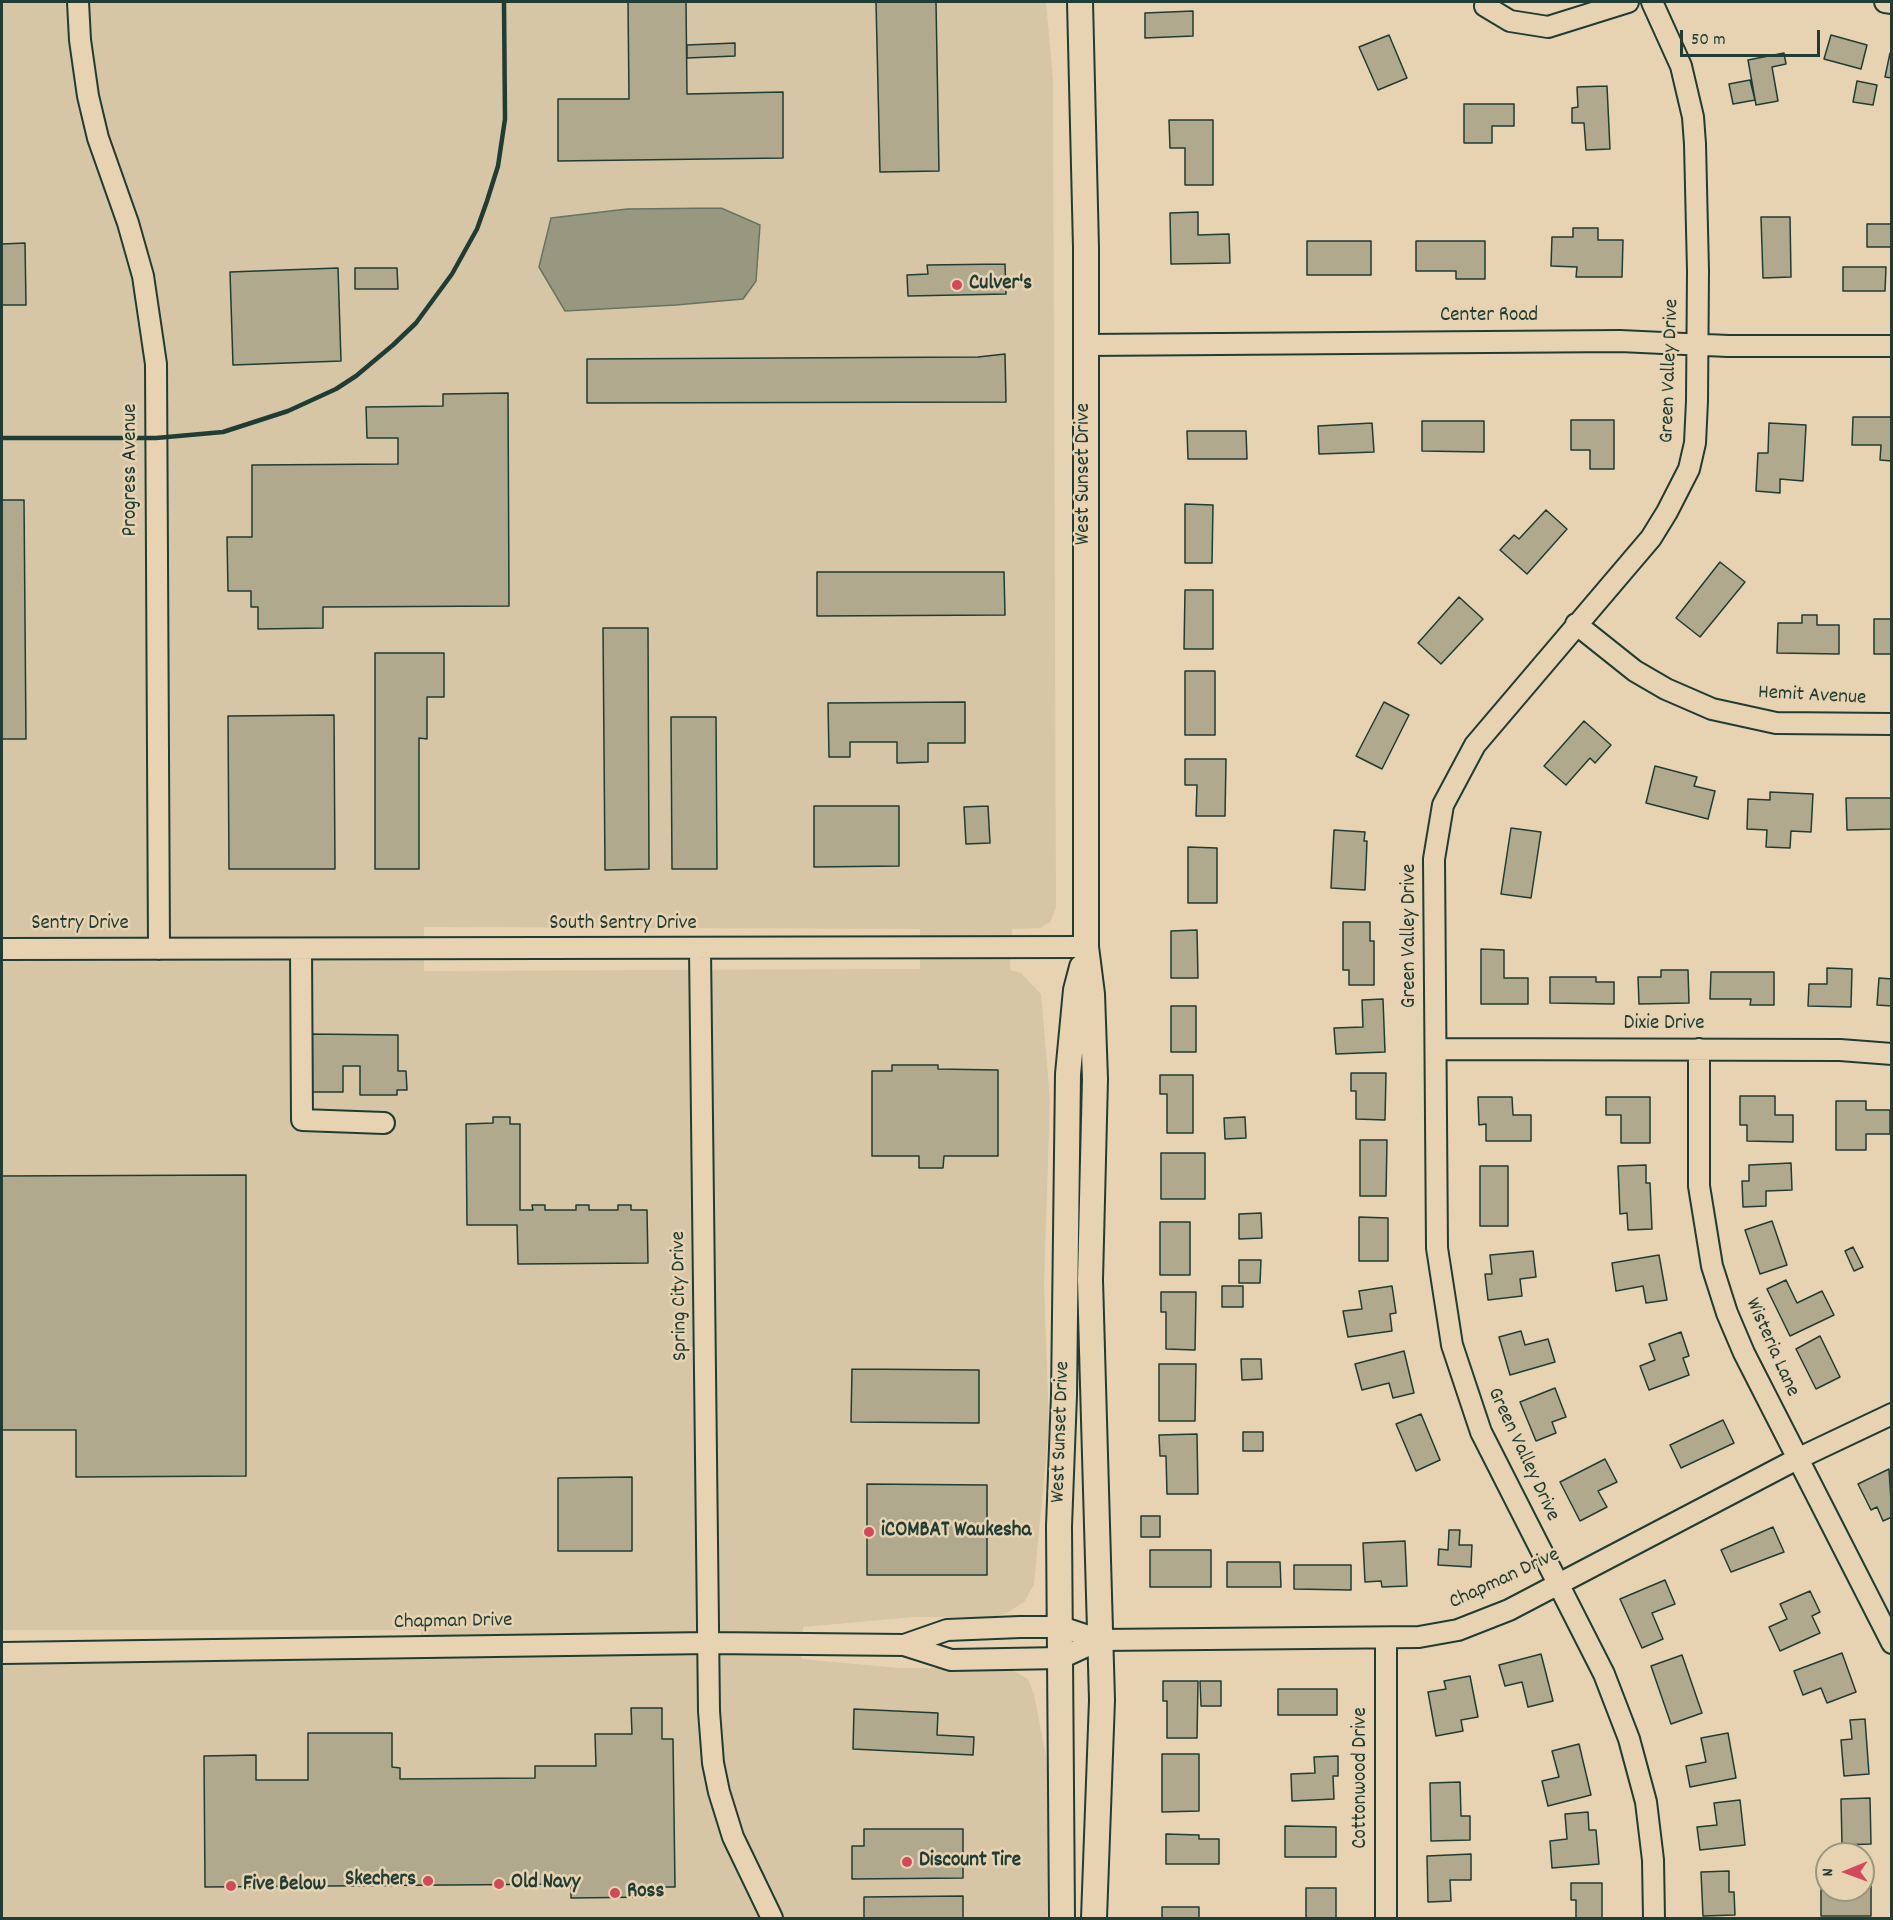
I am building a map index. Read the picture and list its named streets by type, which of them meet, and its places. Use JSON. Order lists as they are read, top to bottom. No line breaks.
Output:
{"streets":{"main road":["West Sunset Drive"],"street":["Center Road","Green Valley Drive","Progress Avenue","Hemit Avenue","Sentry Drive","South Sentry Drive","Dixie Drive","Spring City Drive","Wisteria Lane","Chapman Drive","Cottonwood Drive"]},"crossings":[["Center Road","Green Valley Drive"],["Center Road","West Sunset Drive"],["Green Valley Drive","Hemit Avenue"],["Green Valley Drive","Dixie Drive"],["Green Valley Drive","Chapman Drive"],["Progress Avenue","Sentry Drive"],["Progress Avenue","South Sentry Drive"],["West Sunset Drive","South Sentry Drive"],["West Sunset Drive","Chapman Drive"],["Sentry Drive","South Sentry Drive"],["South Sentry Drive","Spring City Drive"],["Dixie Drive","Wisteria Lane"],["Spring City Drive","Chapman Drive"],["Wisteria Lane","Chapman Drive"],["Chapman Drive","Cottonwood Drive"]],"places":["Culver's","iCOMBAT Waukesha","Discount Tire","Skechers","Old Navy","Five Below","Ross"],"scale_bar":"50 m","north":"left"}
